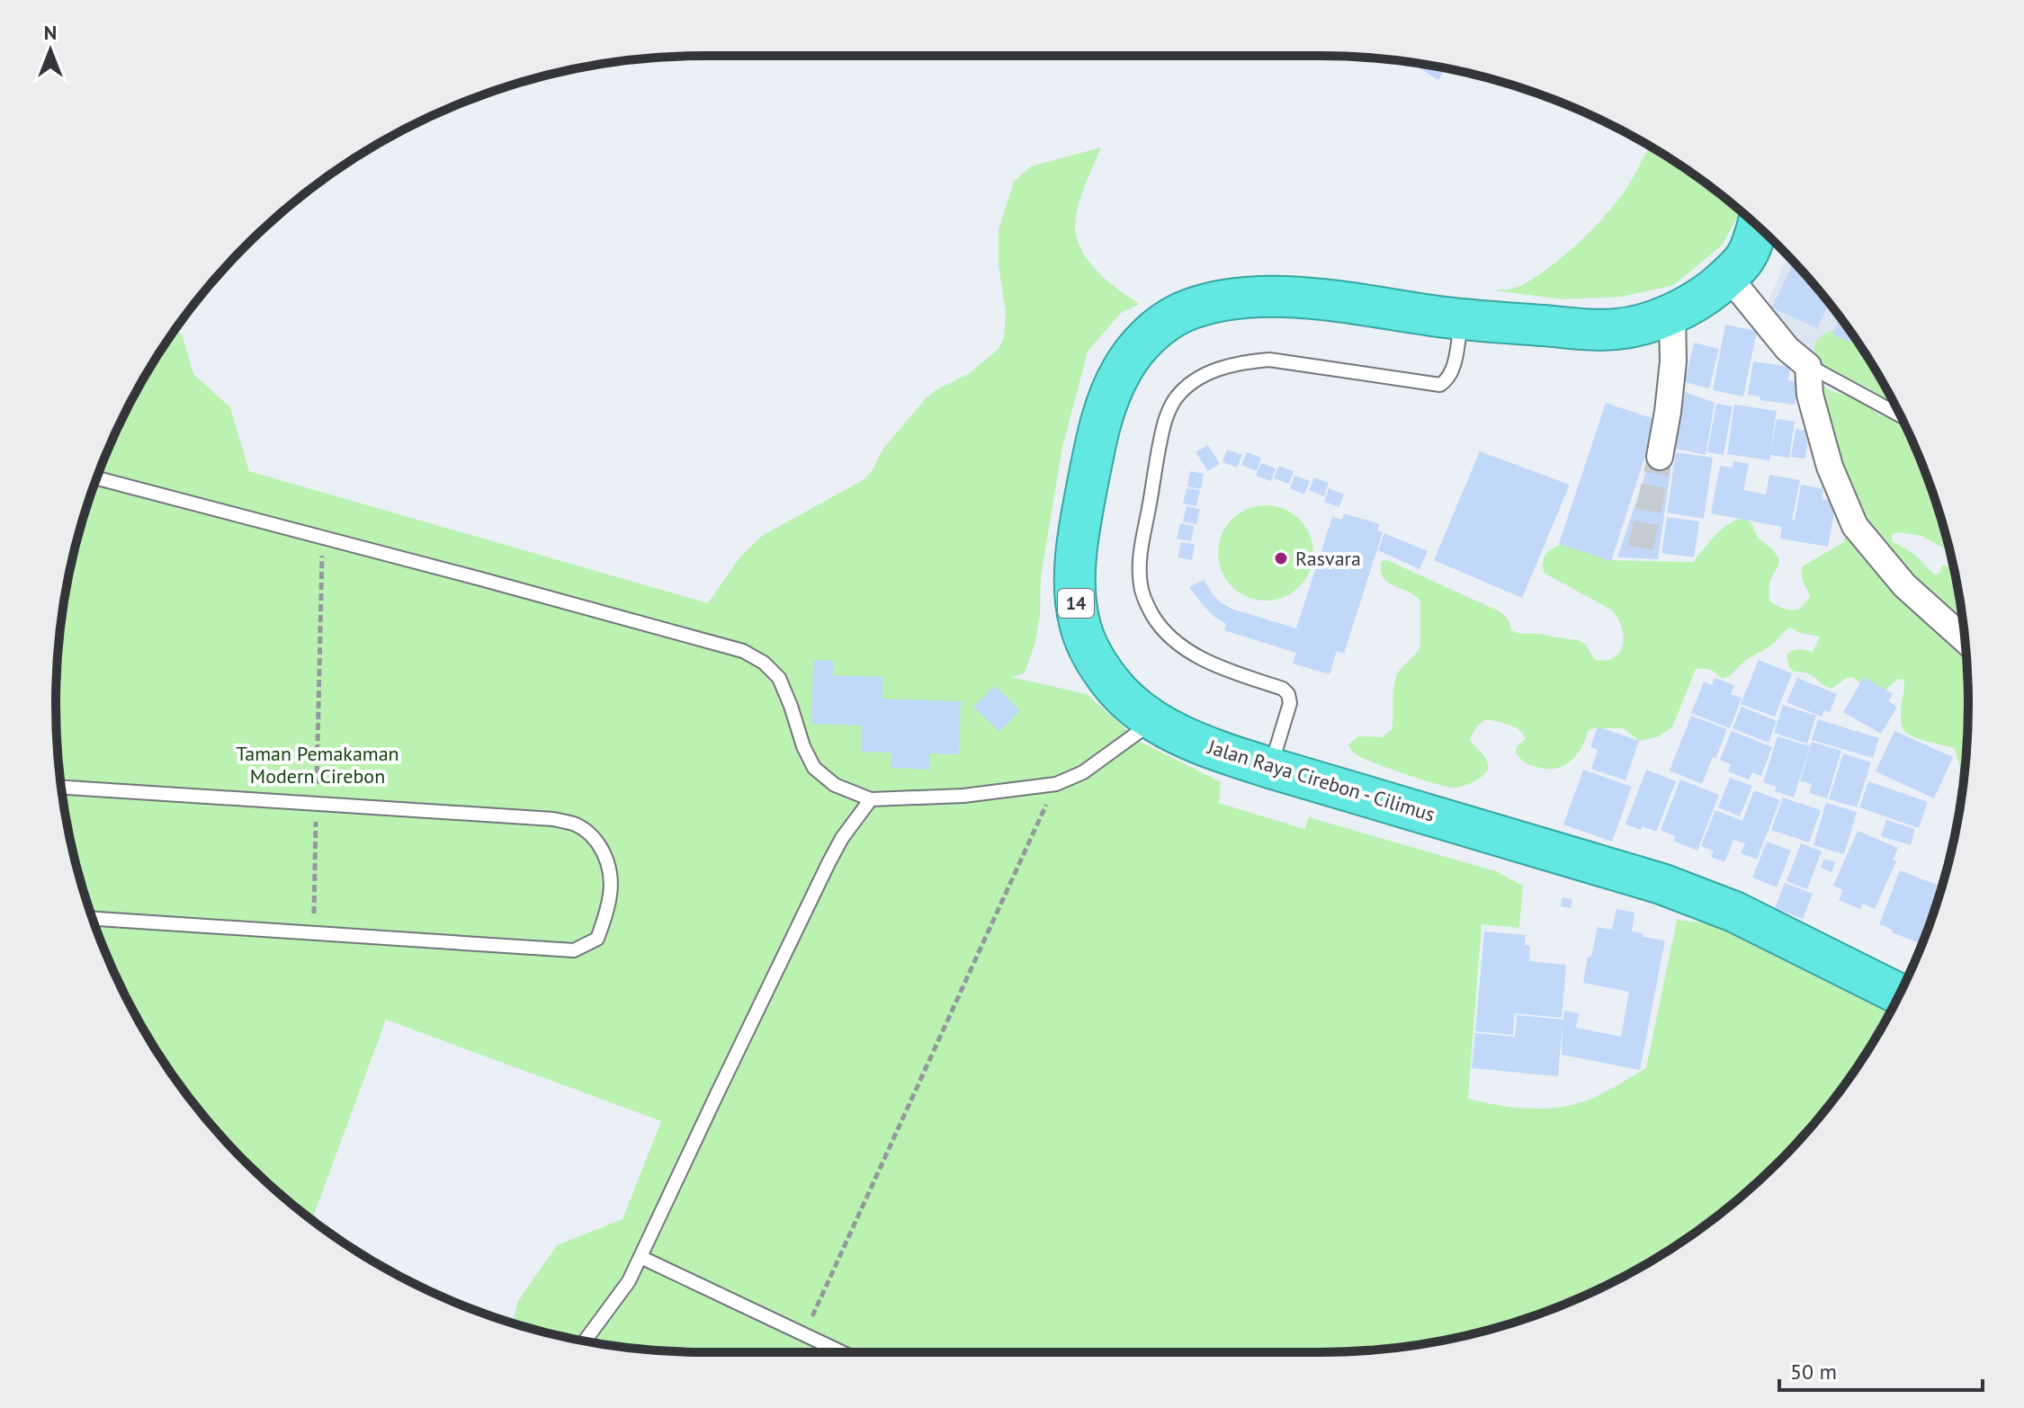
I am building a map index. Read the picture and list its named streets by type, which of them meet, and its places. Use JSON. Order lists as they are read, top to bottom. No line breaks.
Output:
{"streets":{"highway":["14","Jalan Raya Cirebon - Cilimus"]},"parks":["Taman Pemakaman Modern Cirebon"],"places":["Rasvara"],"scale_bar":"50 m","north":"top"}
